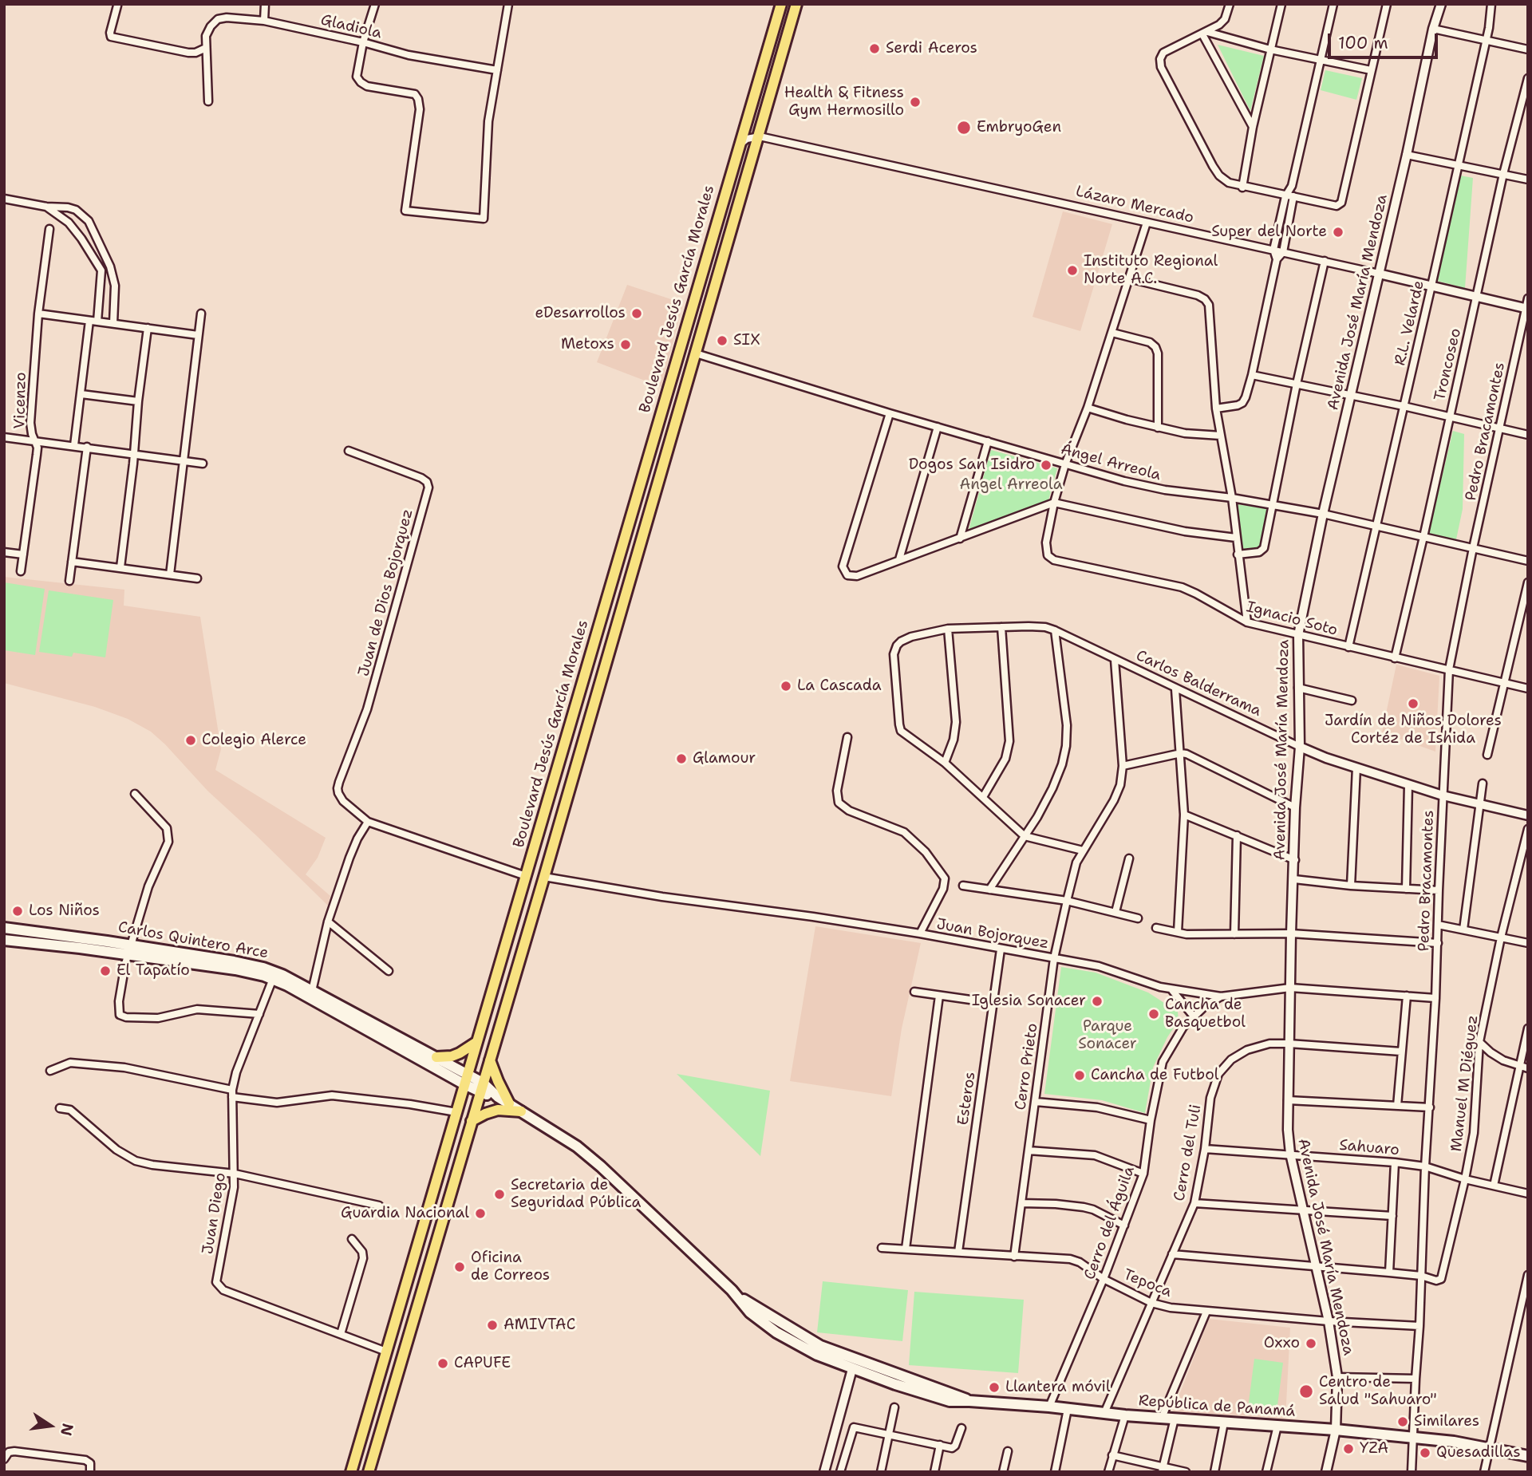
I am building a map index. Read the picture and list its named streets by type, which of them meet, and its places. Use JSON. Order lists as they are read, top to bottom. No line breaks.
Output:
{"streets":{"main road":["Boulevard Jesús García Morales","Carlos Quintero Arce","República de Panamá"],"street":["Gladiola","Lázaro Mercado","Avenida José María Mendoza","R.L. Velarde","Troncoseo","Vicenzo","Pedro Bracamontes","Ángel Arreola","Juan de Dios Bojorquez","Ignacio Soto","Carlos Balderrama","Juan Bojorquez","Cerro Prieto","Manuel M Diéguez","Esteros","Sahuaro","Cerro del Tuli","Juan Diego","Cerro del Águila","Tepoca"]},"crossings":[["Lázaro Mercado","Avenida José María Mendoza"],["Lázaro Mercado","R.L. Velarde"],["Lázaro Mercado","Troncoseo"],["Lázaro Mercado","Pedro Bracamontes"],["Boulevard Jesús García Morales","Carlos Quintero Arce"],["Boulevard Jesús García Morales","Juan Diego"],["Avenida José María Mendoza","Ángel Arreola"],["Avenida José María Mendoza","Ignacio Soto"],["Avenida José María Mendoza","Carlos Balderrama"],["Avenida José María Mendoza","Juan Bojorquez"],["Avenida José María Mendoza","Sahuaro"],["Avenida José María Mendoza","Cerro del Tuli"],["Avenida José María Mendoza","Tepoca"],["Avenida José María Mendoza","República de Panamá"],["R.L. Velarde","Ángel Arreola"],["R.L. Velarde","Ignacio Soto"],["Troncoseo","Ángel Arreola"],["Troncoseo","Ignacio Soto"],["Pedro Bracamontes","Ángel Arreola"],["Pedro Bracamontes","Ignacio Soto"],["Pedro Bracamontes","Carlos Balderrama"],["Pedro Bracamontes","Juan Bojorquez"],["Pedro Bracamontes","Manuel M Diéguez"],["Pedro Bracamontes","Sahuaro"],["Pedro Bracamontes","Tepoca"],["Pedro Bracamontes","República de Panamá"],["Carlos Balderrama","Cerro Prieto"],["Juan Bojorquez","Cerro Prieto"],["Juan Bojorquez","Esteros"],["Juan Bojorquez","Cerro del Águila"],["Carlos Quintero Arce","Juan Diego"],["Carlos Quintero Arce","República de Panamá"],["Cerro Prieto","Tepoca"],["Manuel M Diéguez","Sahuaro"],["Esteros","Tepoca"],["Sahuaro","Cerro del Tuli"],["Cerro del Tuli","Tepoca"],["Cerro del Tuli","República de Panamá"],["Cerro del Águila","Tepoca"],["Cerro del Águila","República de Panamá"]],"parks":["Angel Arreola","Parque Sonacer"],"places":["Serdi Aceros","Health & Fitness Gym Hermosillo","EmbryoGen","Super del Norte","Instituto Regional Norte A.C.","eDesarrollos","SIX","Metoxs","Dogos San Isidro","La Cascada","Jardín de Niños Dolores Cortéz de Ishida","Colegio Alerce","Glamour","Los Niños","El Tapatío","Iglesia Sonacer","Cancha de Basquetbol","Cancha de Futbol","Secretaria de Seguridad Pública","Guardia Nacional","Oficina de Correos","AMIVTAC","Oxxo","CAPUFE","Llantera móvil","Centro de Salud \"Sahuaro\"","Similares","YZA","Quesadillas"],"scale_bar":"100 m","north":"right"}
